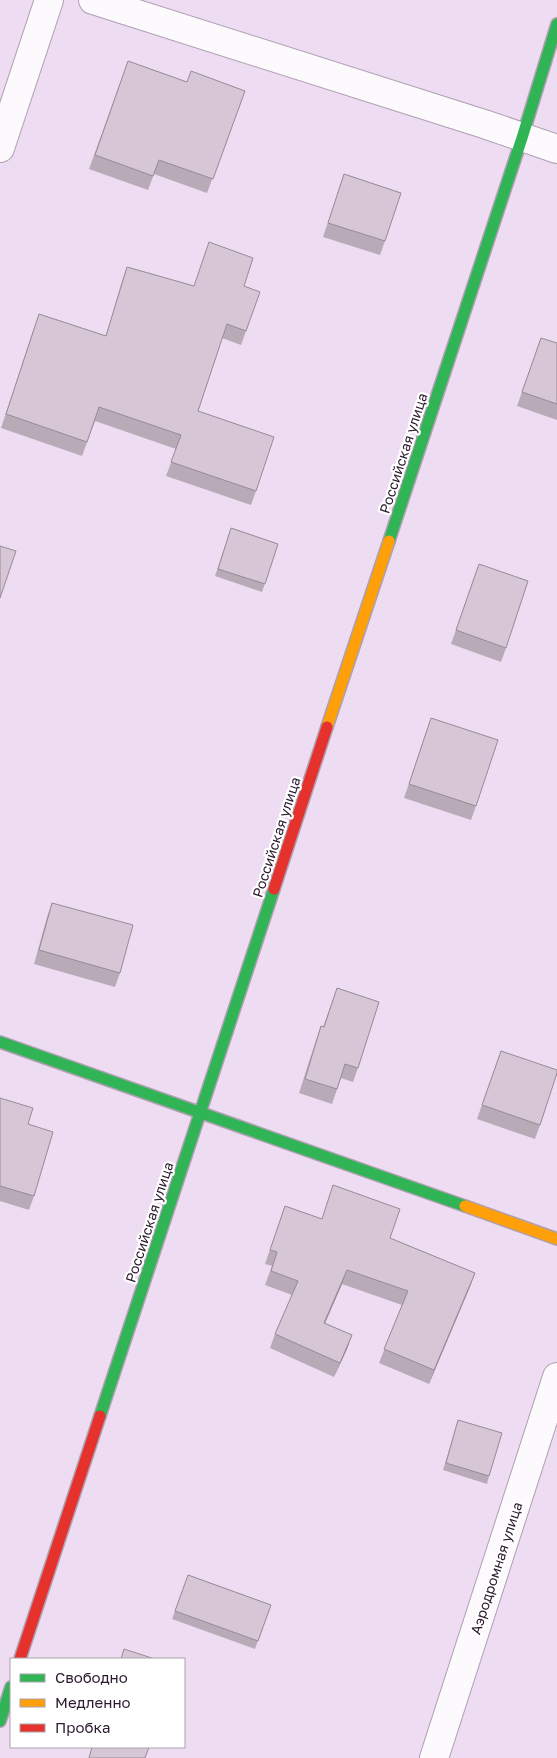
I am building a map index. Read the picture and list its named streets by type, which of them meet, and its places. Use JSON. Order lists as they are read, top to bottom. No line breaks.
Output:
{"streets":{"street":["Российская улица","Аэродромная улица"]},"legend":["Свободно","Медленно","Пробка"]}
